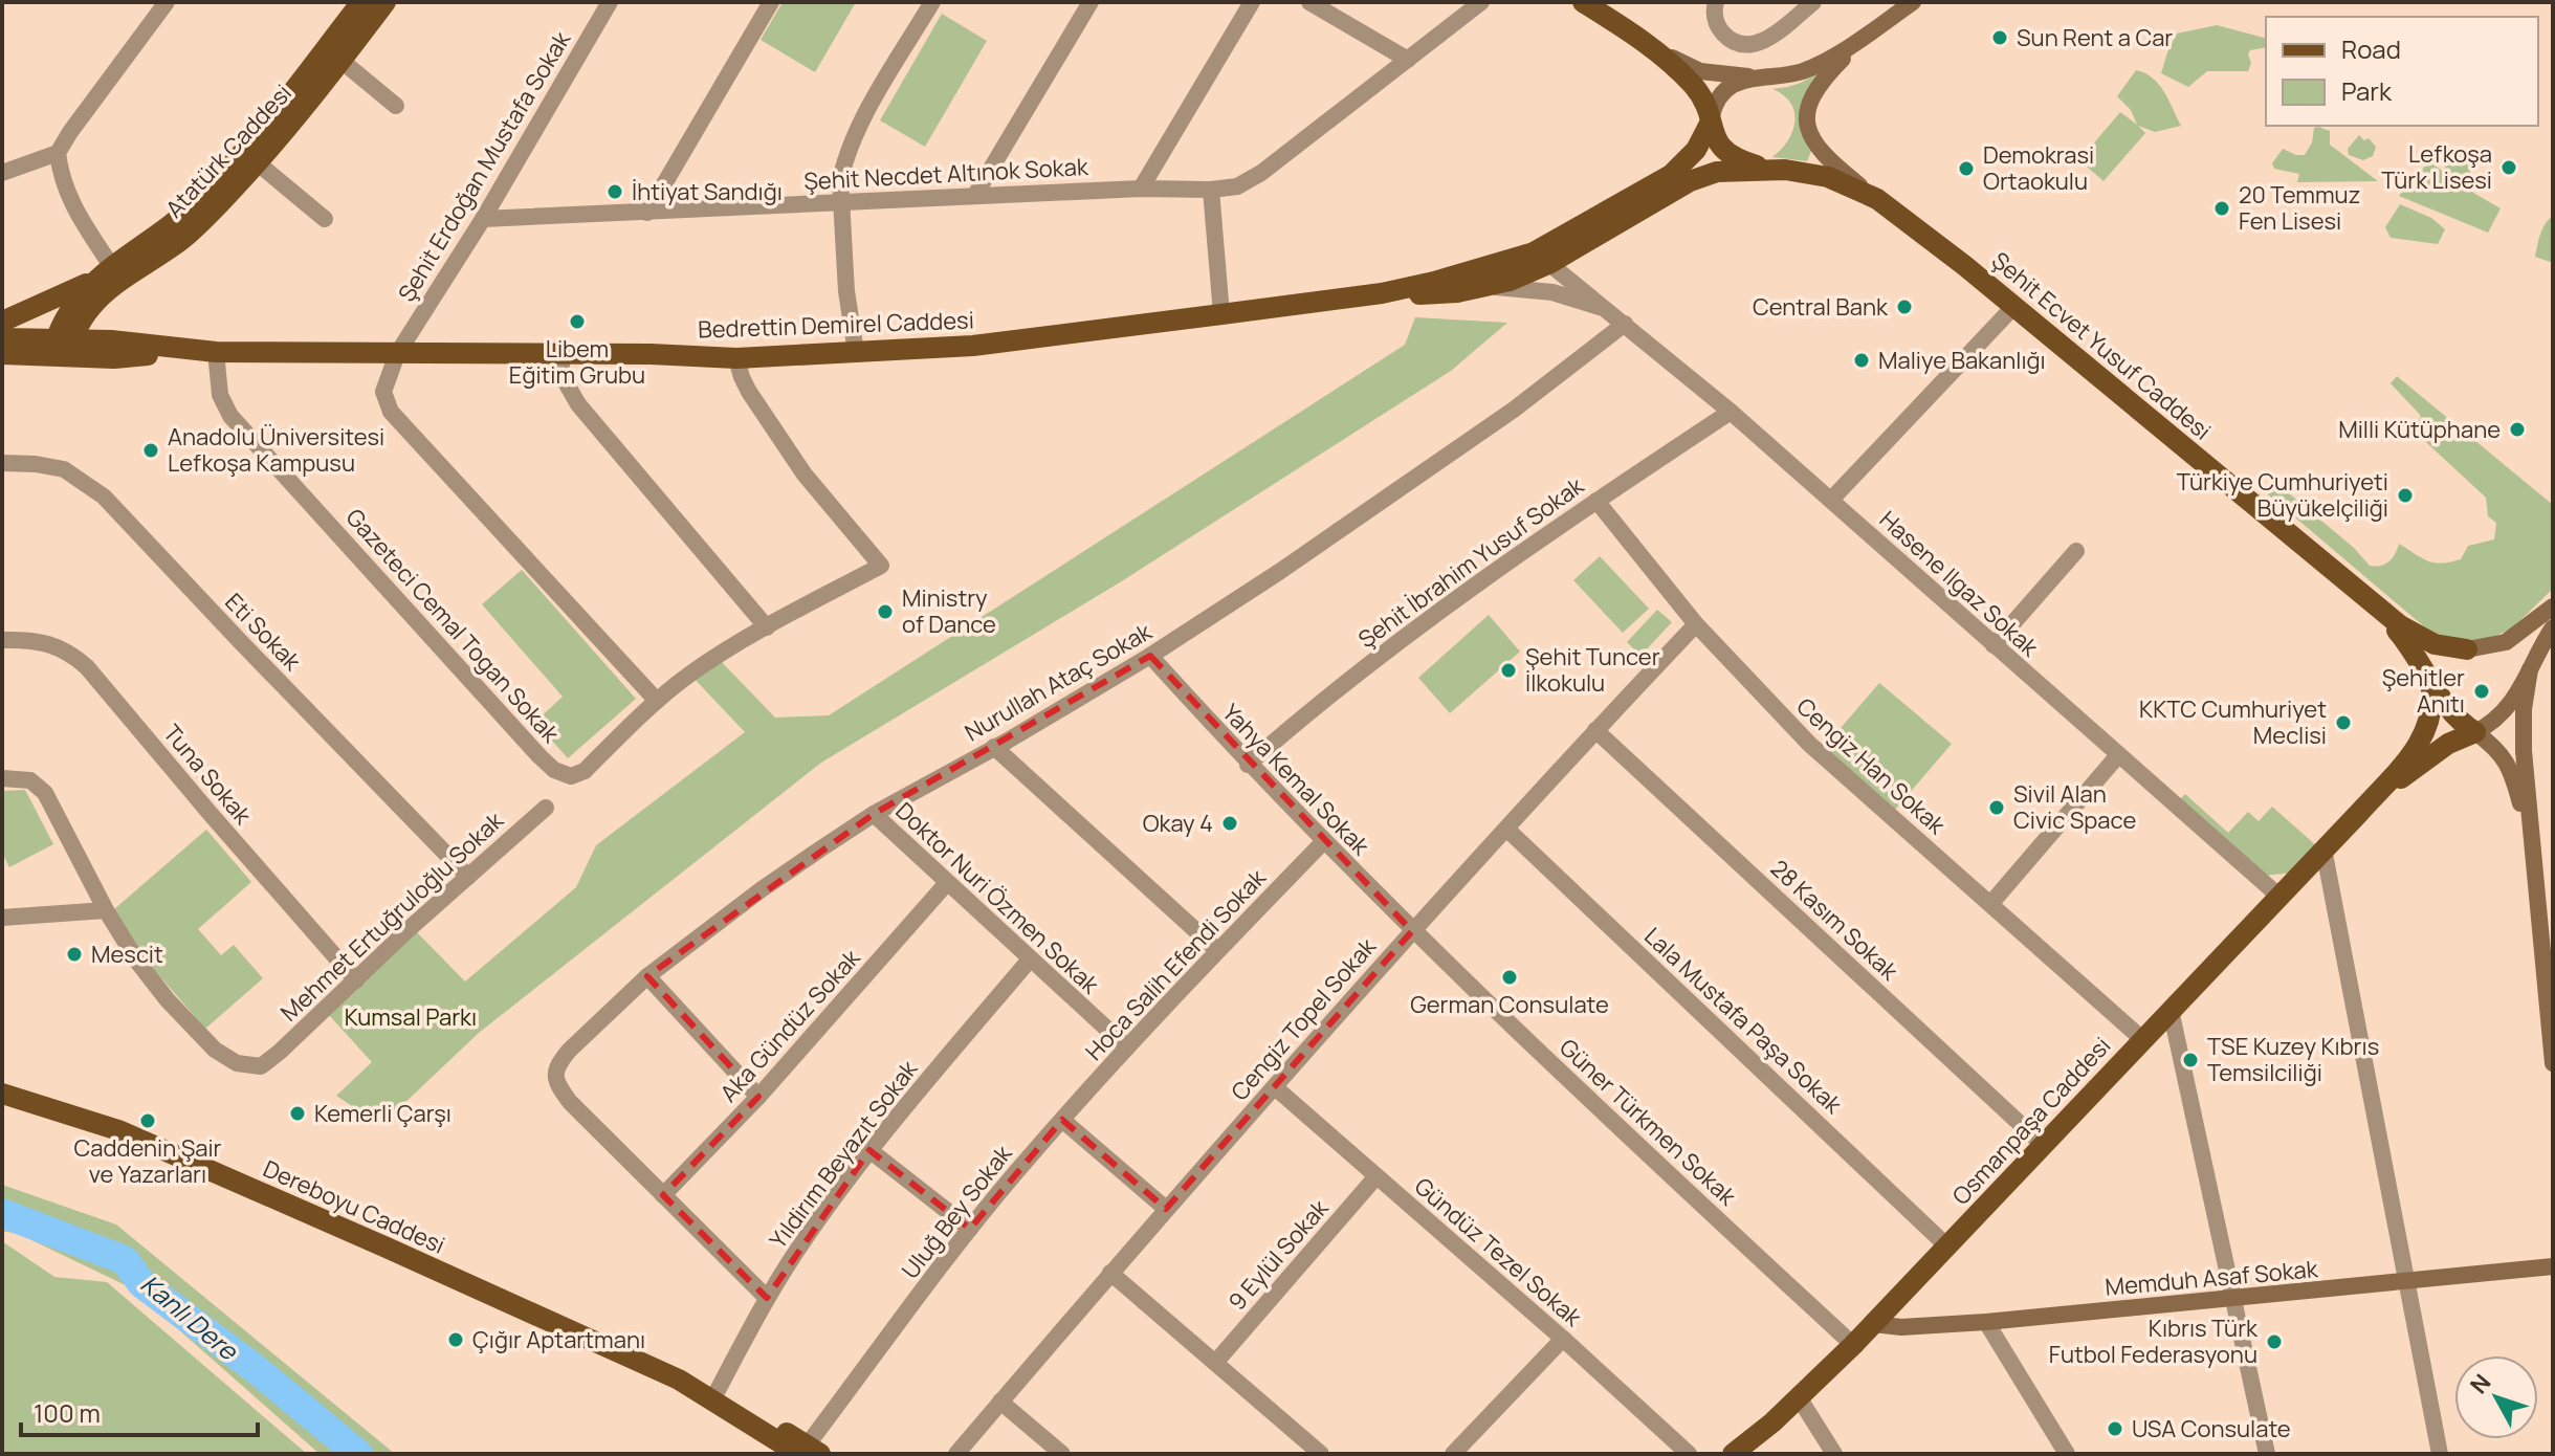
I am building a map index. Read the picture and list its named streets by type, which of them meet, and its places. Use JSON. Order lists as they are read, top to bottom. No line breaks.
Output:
{"streets":{"main road":["Atatürk Caddesi","Bedrettin Demirel Caddesi","Şehit Ecvet Yusuf Caddesi","Osmanpaşa Caddesi","Dereboyu Caddesi"],"street":["Şehit Erdoğan Mustafa Sokak","Şehit Necdet Altınok Sokak","Şehit İbrahim Yusuf Sokak","Hasene Ilgaz Sokak","Gazeteci Cemal Togan Sokak","Eti Sokak","Nurullah Ataç Sokak","Cengiz Han Sokak","Tuna Sokak","Yahya Kemal Sokak","Doktor Nuri Özmen Sokak","Mehmet Ertuğruloğlu Sokak","28 Kasım Sokak","Hoca Salih Efendi Sokak","Cengiz Topel Sokak","Lala Mustafa Paşa Sokak","Aka Gündüz Sokak","Güner Türkmen Sokak","Yıldirım Beyazıt Sokak","Uluğ Bey Sokak","Gündüz Tezel Sokak","9 Eylül Sokak","Memduh Asaf Sokak"]},"crossings":[["Atatürk Caddesi","Bedrettin Demirel Caddesi"],["Şehit Erdoğan Mustafa Sokak","Şehit Necdet Altınok Sokak"],["Şehit Erdoğan Mustafa Sokak","Bedrettin Demirel Caddesi"],["Şehit Erdoğan Mustafa Sokak","Gazeteci Cemal Togan Sokak"],["Bedrettin Demirel Caddesi","Şehit Ecvet Yusuf Caddesi"],["Bedrettin Demirel Caddesi","Hasene Ilgaz Sokak"],["Bedrettin Demirel Caddesi","Gazeteci Cemal Togan Sokak"],["Şehit Ecvet Yusuf Caddesi","Osmanpaşa Caddesi"],["Şehit İbrahim Yusuf Sokak","Hasene Ilgaz Sokak"],["Şehit İbrahim Yusuf Sokak","Cengiz Han Sokak"],["Şehit İbrahim Yusuf Sokak","Yahya Kemal Sokak"],["Hasene Ilgaz Sokak","Nurullah Ataç Sokak"],["Hasene Ilgaz Sokak","Osmanpaşa Caddesi"],["Eti Sokak","Mehmet Ertuğruloğlu Sokak"],["Nurullah Ataç Sokak","Yahya Kemal Sokak"],["Nurullah Ataç Sokak","Doktor Nuri Özmen Sokak"],["Nurullah Ataç Sokak","Aka Gündüz Sokak"],["Cengiz Han Sokak","Cengiz Topel Sokak"],["Cengiz Han Sokak","Osmanpaşa Caddesi"],["Tuna Sokak","Mehmet Ertuğruloğlu Sokak"],["Yahya Kemal Sokak","Hoca Salih Efendi Sokak"],["Yahya Kemal Sokak","Cengiz Topel Sokak"],["Yahya Kemal Sokak","Güner Türkmen Sokak"],["Doktor Nuri Özmen Sokak","Hoca Salih Efendi Sokak"],["Doktor Nuri Özmen Sokak","Aka Gündüz Sokak"],["Doktor Nuri Özmen Sokak","Yıldirım Beyazıt Sokak"],["28 Kasım Sokak","Cengiz Topel Sokak"],["28 Kasım Sokak","Osmanpaşa Caddesi"],["Hoca Salih Efendi Sokak","Uluğ Bey Sokak"],["Cengiz Topel Sokak","Lala Mustafa Paşa Sokak"],["Cengiz Topel Sokak","Güner Türkmen Sokak"],["Cengiz Topel Sokak","Gündüz Tezel Sokak"],["Lala Mustafa Paşa Sokak","Osmanpaşa Caddesi"],["Osmanpaşa Caddesi","Güner Türkmen Sokak"],["Osmanpaşa Caddesi","Memduh Asaf Sokak"],["Yıldirım Beyazıt Sokak","Dereboyu Caddesi"],["Dereboyu Caddesi","Uluğ Bey Sokak"],["Gündüz Tezel Sokak","9 Eylül Sokak"]],"water":["Kanlı Dere"],"parks":["Kumsal Parkı"],"places":["Sun Rent a Car","Lefkoşa Türk Lisesi","Demokrasi Ortaokulu","İhtiyat Sandığı","20 Temmuz Fen Lisesi","Central Bank","Libem Eğitim Grubu","Maliye Bakanlığı","Milli Kütüphane","Anadolu Üniversitesi Lefkoşa Kampusu","Türkiye Cumhuriyeti Büyükelçiliği","Ministry of Dance","Şehit Tuncer İlkokulu","Şehitler Anıtı","KKTC Cumhuriyet Meclisi","Sivil Alan Civic Space","Okay 4","Mescit","German Consulate","TSE Kuzey Kıbrıs Temsilciliği","Kemerli Çarşı","Caddenin Şair ve Yazarları","Çığır Aptartmanı","Kıbrıs Türk Futbol Federasyonu","USA Consulate"],"legend":["Road","Park"],"scale_bar":"100 m","north":"top left"}
